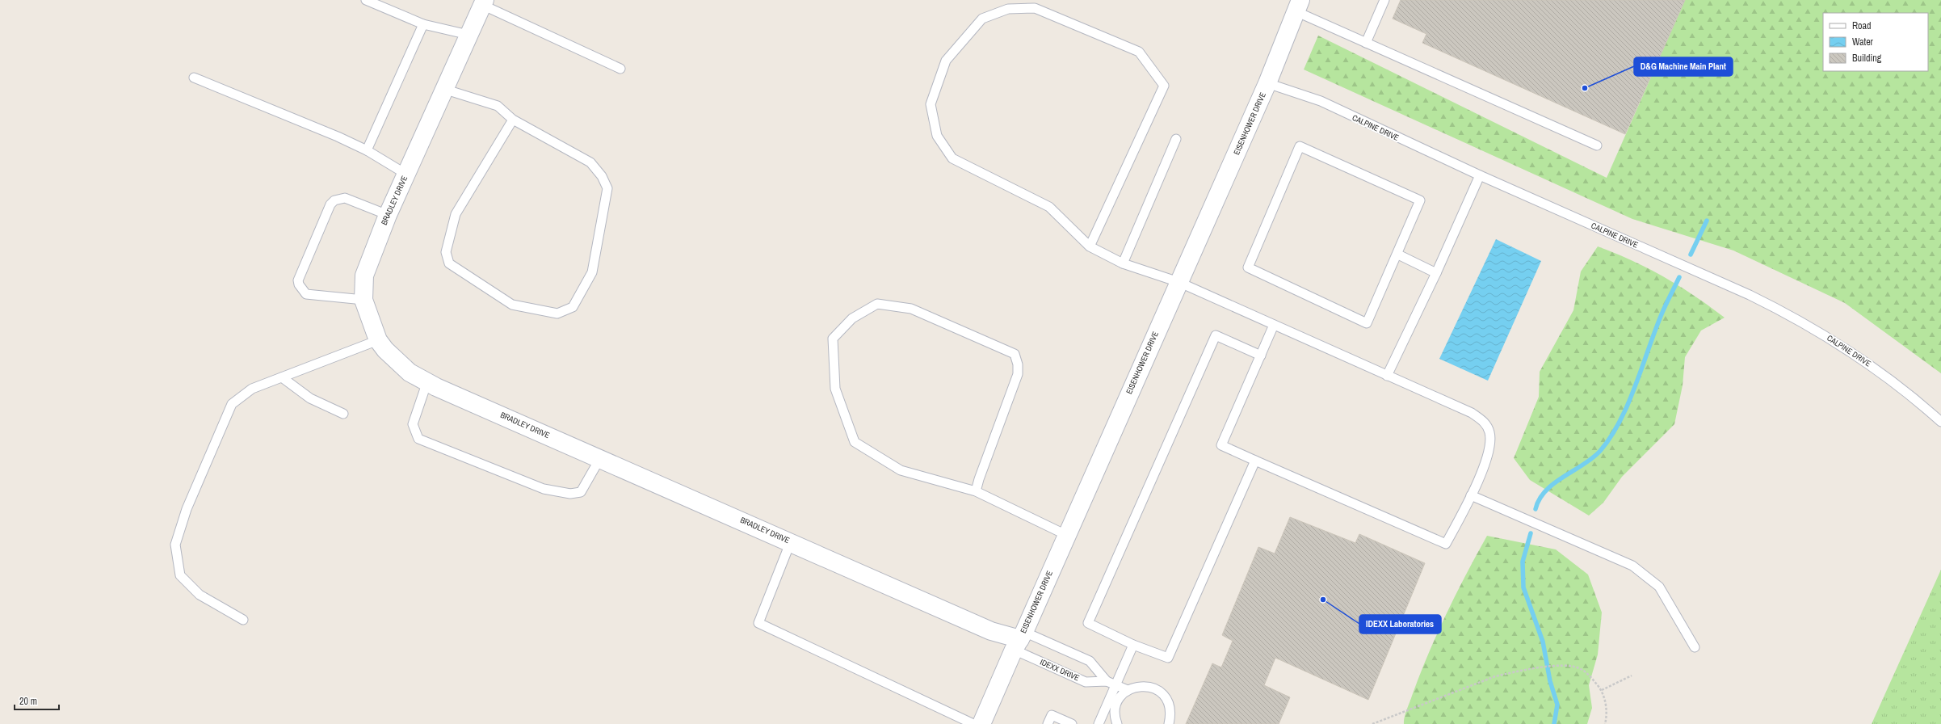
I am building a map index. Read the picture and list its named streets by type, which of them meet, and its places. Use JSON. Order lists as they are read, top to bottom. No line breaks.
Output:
{"streets":{"street":["EISENHOWER DRIVE","BRADLEY DRIVE"],"lane":["CALPINE DRIVE","IDEXX DRIVE"]},"crossings":[["EISENHOWER DRIVE","CALPINE DRIVE"],["EISENHOWER DRIVE","BRADLEY DRIVE"],["EISENHOWER DRIVE","IDEXX DRIVE"],["BRADLEY DRIVE","IDEXX DRIVE"]],"places":["D&G Machine Main Plant","IDEXX Laboratories"],"legend":["Road","Water","Building"],"scale_bar":"20 m"}
